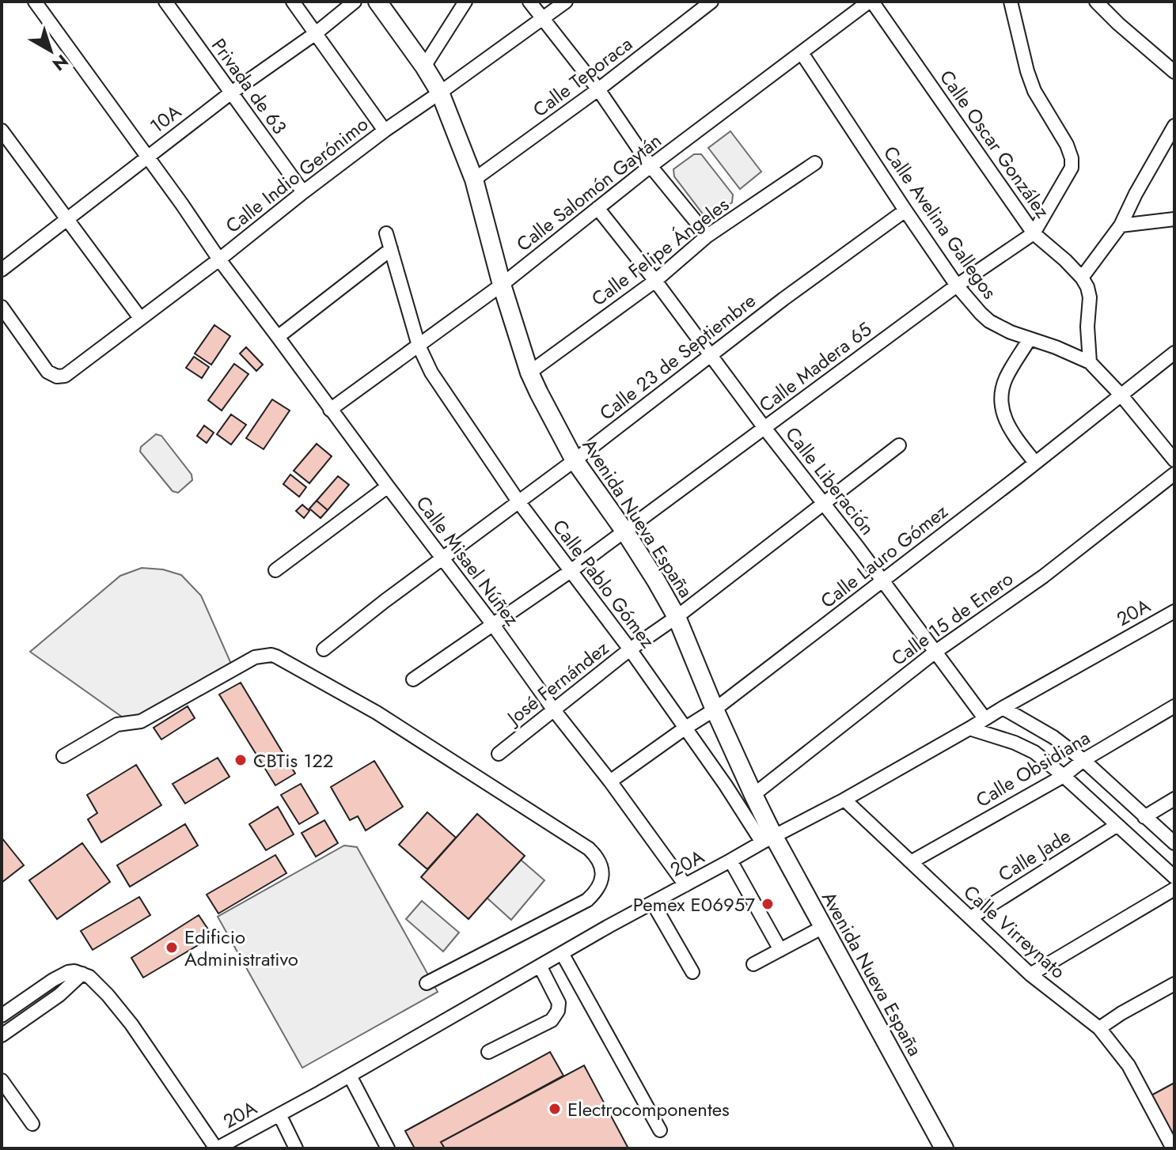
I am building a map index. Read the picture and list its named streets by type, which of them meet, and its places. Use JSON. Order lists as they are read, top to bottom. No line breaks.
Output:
{"streets":{"main road":["Avenida Nueva España"],"street":["Calle Teporaca","Privada de 63","10A","Calle Oscar González","Calle Indio Gerónimo","Calle Salomón Gaytán","Calle Avelina Gallegos","Calle Felipe Ángeles","Calle 23 de Septiembre","Calle Madera 65","Calle Liberación","Calle Lauro Gómez","Calle Misael Núñez","Calle Pablo Gómez","20A","Calle 15 de Enero","José Fernández","Calle Obsidiana","Calle Jade","Calle Virreynato"]},"crossings":[["Calle Teporaca","Avenida Nueva España"],["Privada de 63","10A"],["Privada de 63","Calle Indio Gerónimo"],["10A","Calle Misael Núñez"],["Calle Oscar González","Calle Salomón Gaytán"],["Calle Oscar González","Calle Madera 65"],["Calle Indio Gerónimo","Avenida Nueva España"],["Calle Indio Gerónimo","Calle Misael Núñez"],["Calle Salomón Gaytán","Calle Avelina Gallegos"],["Calle Salomón Gaytán","Calle Liberación"],["Calle Salomón Gaytán","Avenida Nueva España"],["Calle Salomón Gaytán","Calle Misael Núñez"],["Calle Salomón Gaytán","Calle Pablo Gómez"],["Calle Avelina Gallegos","Calle 23 de Septiembre"],["Calle Avelina Gallegos","Calle Madera 65"],["Calle Felipe Ángeles","Calle Liberación"],["Calle Felipe Ángeles","Avenida Nueva España"],["Calle 23 de Septiembre","Calle Liberación"],["Calle 23 de Septiembre","Avenida Nueva España"],["Calle 23 de Septiembre","Calle Misael Núñez"],["Calle 23 de Septiembre","Calle Pablo Gómez"],["Calle Madera 65","Calle Liberación"],["Calle Madera 65","Avenida Nueva España"],["Calle Madera 65","Calle Misael Núñez"],["Calle Madera 65","Calle Pablo Gómez"],["Calle Liberación","Calle Lauro Gómez"],["Calle Liberación","20A"],["Calle Liberación","Calle 15 de Enero"],["Calle Liberación","José Fernández"],["Avenida Nueva España","Calle Lauro Gómez"],["Avenida Nueva España","Calle Pablo Gómez"],["Avenida Nueva España","20A"],["Avenida Nueva España","Calle 15 de Enero"],["Avenida Nueva España","José Fernández"],["Calle Lauro Gómez","Calle Misael Núñez"],["Calle Lauro Gómez","Calle Pablo Gómez"],["Calle Misael Núñez","20A"],["Calle Misael Núñez","José Fernández"],["Calle Pablo Gómez","20A"],["Calle Pablo Gómez","José Fernández"],["20A","Calle Virreynato"],["Calle Obsidiana","Calle Virreynato"],["Calle Jade","Calle Virreynato"]],"places":["CBTis 122","Pemex E06957","Edificio Administrativo","Electrocomponentes"],"north":"bottom right"}
